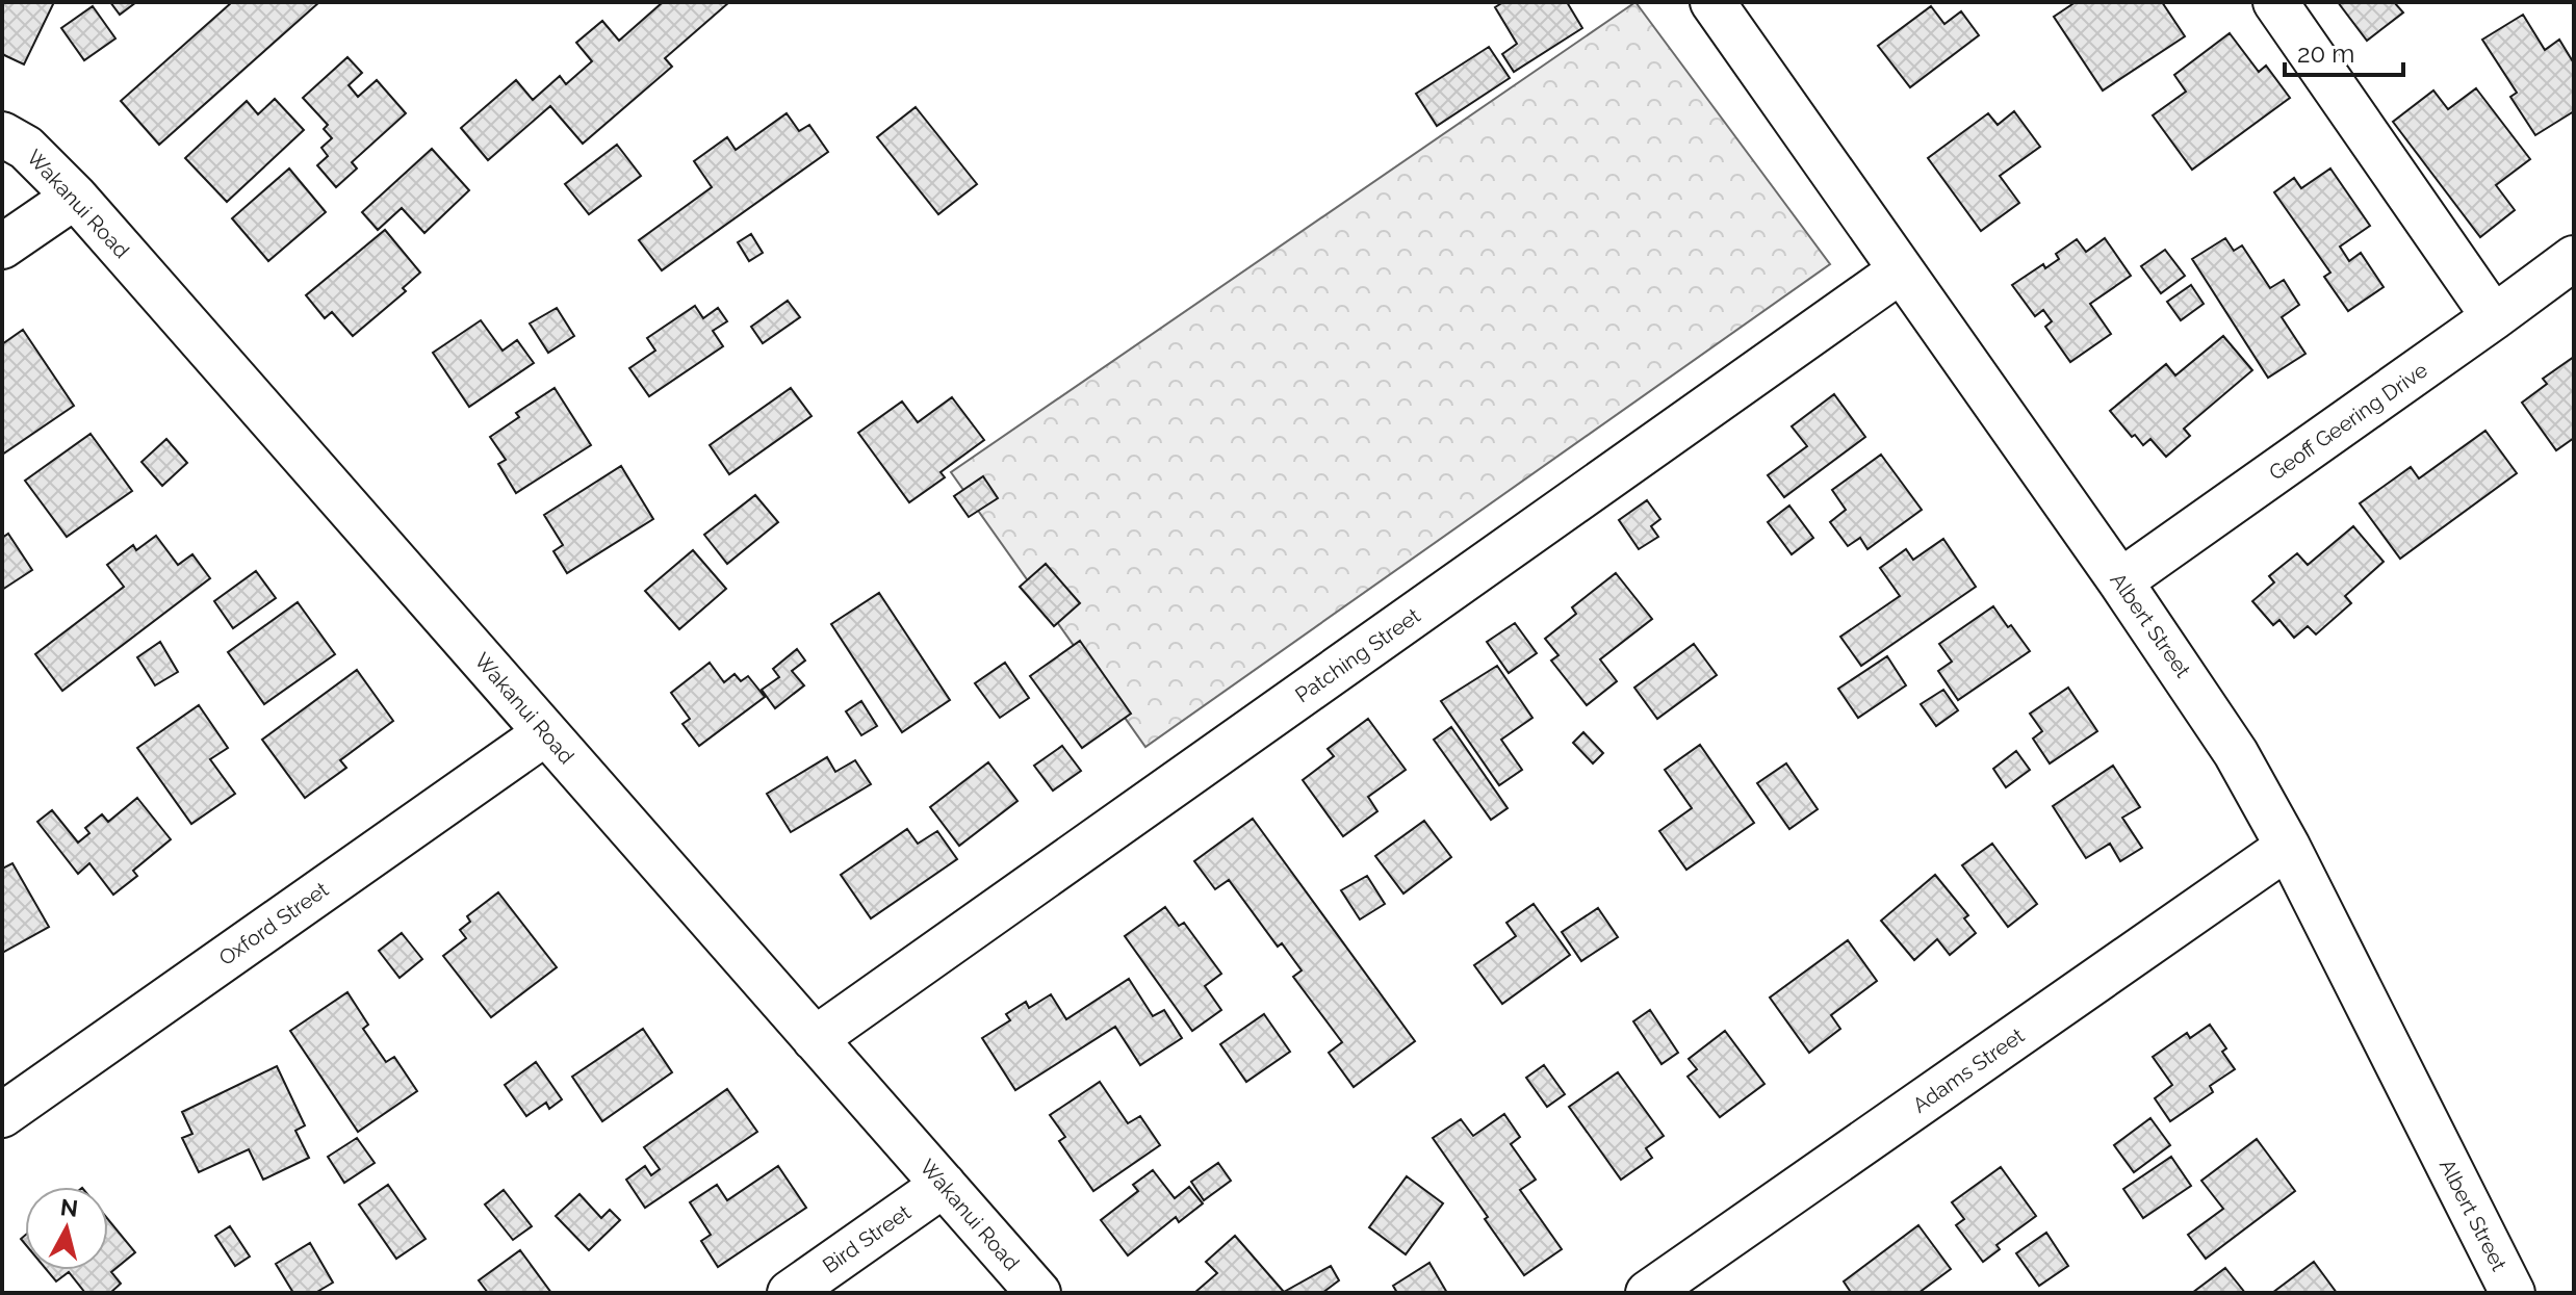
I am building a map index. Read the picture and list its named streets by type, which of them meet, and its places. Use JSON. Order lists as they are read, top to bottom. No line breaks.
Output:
{"streets":{"street":["Wakanui Road","Geoff Geering Drive","Albert Street","Patching Street","Oxford Street","Adams Street","Bird Street"]},"crossings":[["Wakanui Road","Patching Street"],["Wakanui Road","Oxford Street"],["Wakanui Road","Bird Street"],["Geoff Geering Drive","Albert Street"],["Albert Street","Patching Street"],["Albert Street","Adams Street"]],"scale_bar":"20 m","north":"top"}
